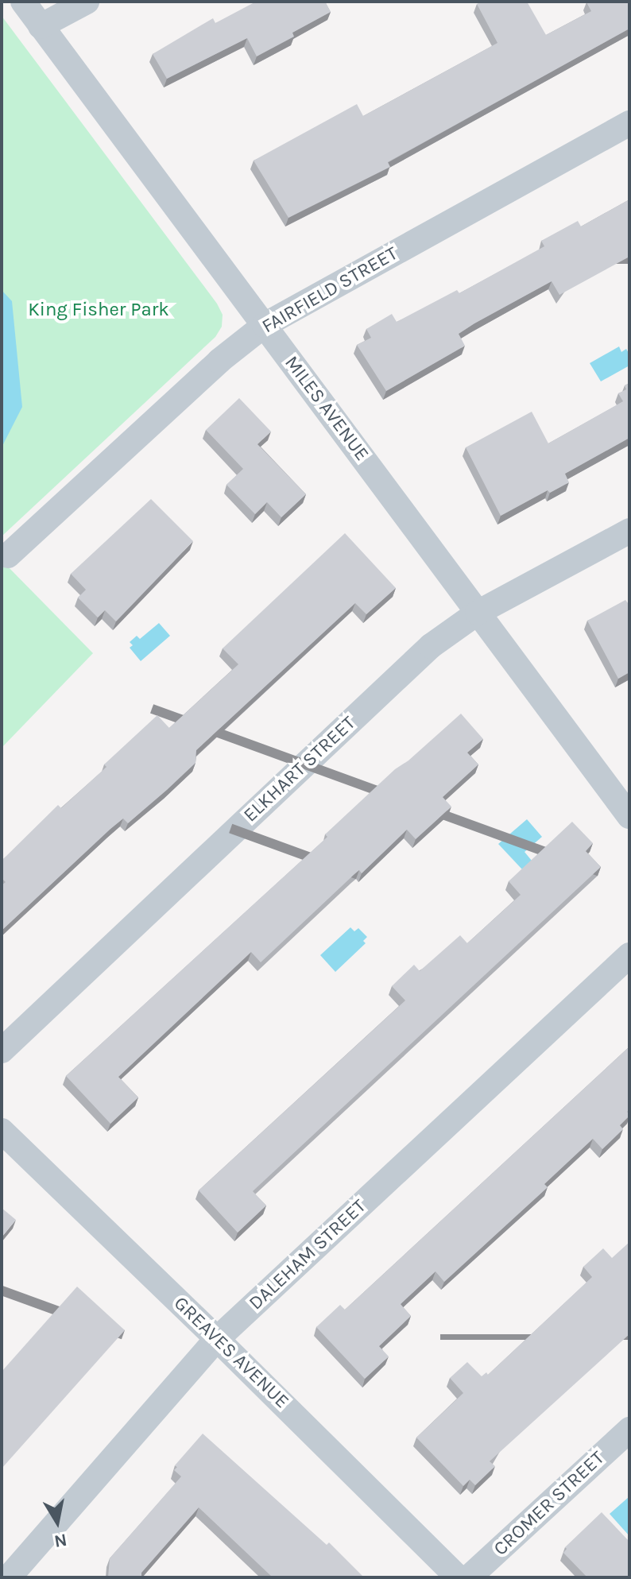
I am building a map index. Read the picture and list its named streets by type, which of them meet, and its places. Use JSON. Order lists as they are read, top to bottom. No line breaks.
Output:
{"streets":{"street":["FAIRFIELD STREET","MILES AVENUE","ELKHART STREET","DALEHAM STREET","GREAVES AVENUE","CROMER STREET"]},"crossings":[["FAIRFIELD STREET","MILES AVENUE"],["MILES AVENUE","ELKHART STREET"],["DALEHAM STREET","GREAVES AVENUE"]],"parks":["King Fisher Park"],"north":"bottom"}
